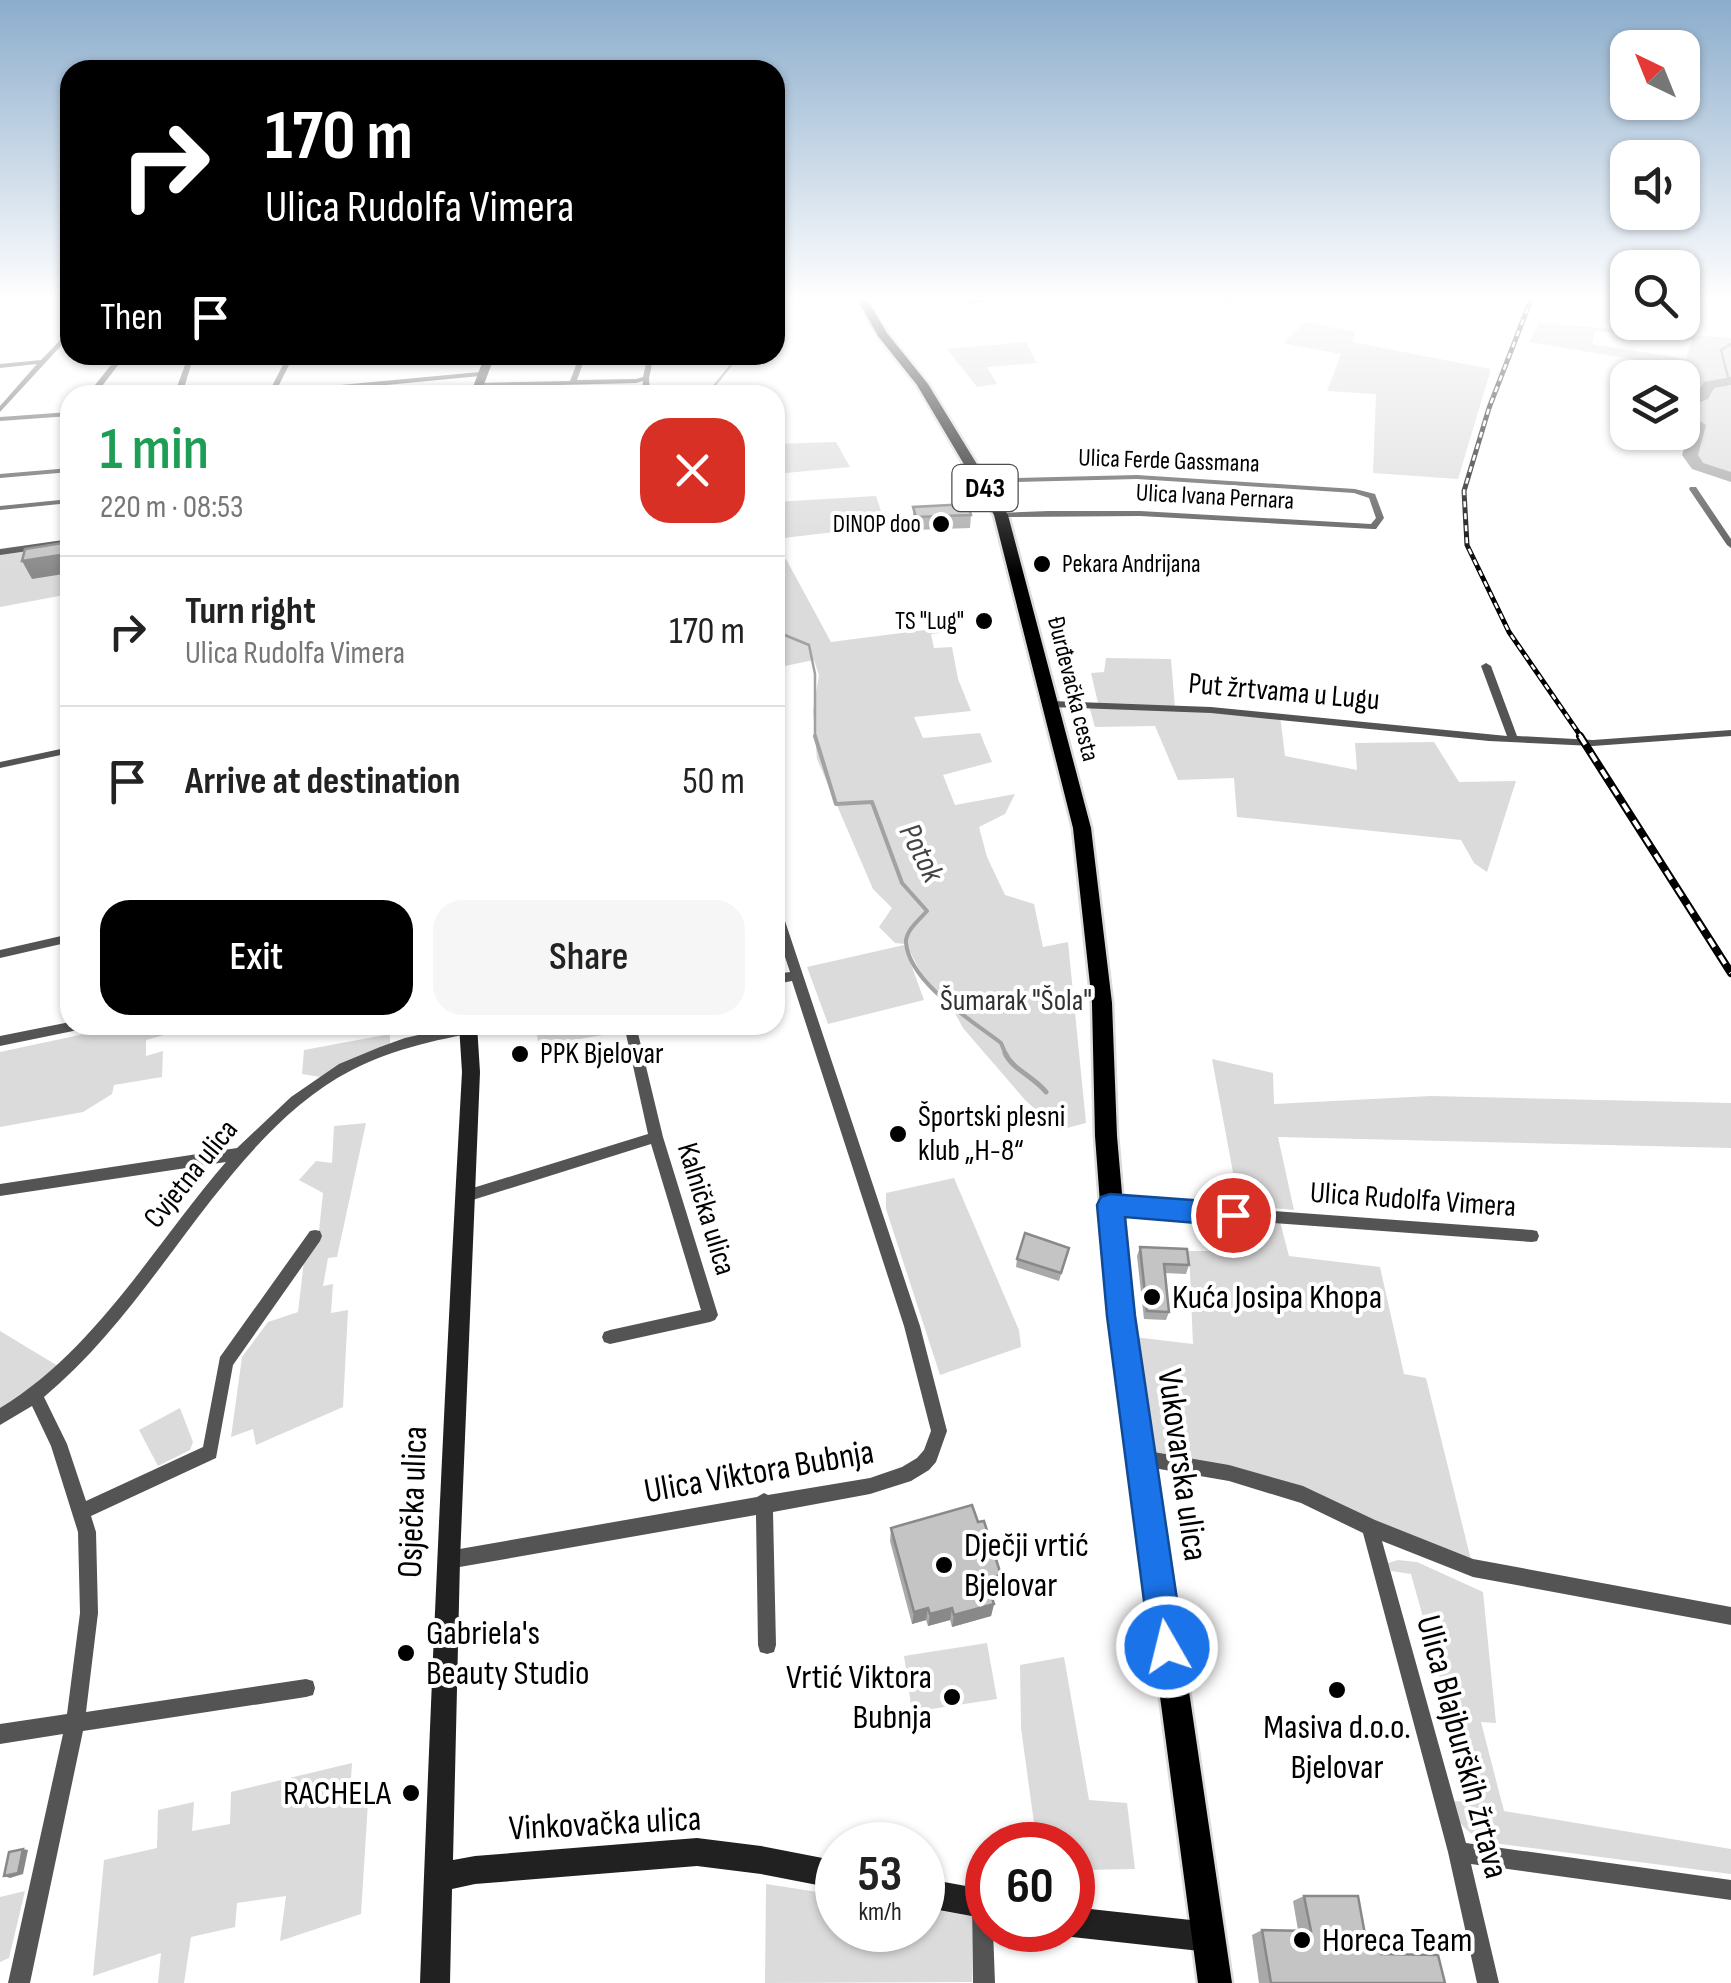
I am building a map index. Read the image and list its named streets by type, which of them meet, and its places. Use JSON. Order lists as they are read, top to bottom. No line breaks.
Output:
{"streets":{"main road":["D43","Đurđevačka cesta","Vukovarska ulica"],"street":["Ulica Ferde Gassmana","Ulica Ivana Pernara","Put žrtvama u Lugu","Cvjetna ulica","Ulica Rudolfa Vimera","Kalnička ulica","Ulica Viktora Bubnja","Osječka ulica","Ulica Blajburških žrtava","Vinkovačka ulica"]},"crossings":[["Ulica Ferde Gassmana","Ulica Ivana Pernara"],["Ulica Ferde Gassmana","Đurđevačka cesta"],["Ulica Ivana Pernara","Đurđevačka cesta"],["Đurđevačka cesta","Put žrtvama u Lugu"],["Đurđevačka cesta","Vukovarska ulica"],["Ulica Rudolfa Vimera","Vukovarska ulica"],["Kalnička ulica","Osječka ulica"],["Ulica Viktora Bubnja","Osječka ulica"],["Osječka ulica","Vinkovačka ulica"]],"water":["Potok"],"parks":["Šumarak \"Šola\""],"places":["DINOP doo","Pekara Andrijana","TS \"Lug\"","PPK Bjelovar","Športski plesni klub „H-8“","Kuća Josipa Khopa","Dječji vrtić Bjelovar","Gabriela's Beauty Studio","Masiva d.o.o. Bjelovar","Vrtić Viktora Bubnja","RACHELA","Horeca Team"],"north":"top left","page":{"turn":["170 m","Ulica Rudolfa Vimera"],"then":"Then","heading":["1 min","220 m · 08:53"],"list":[{"name":"Turn right","note":"Ulica Rudolfa Vimera","value":"170 m"},{"name":"Arrive at destination","value":"50 m"}],"buttons":["Exit","Share"],"speed":"53 km/h","limit":"60"}}
